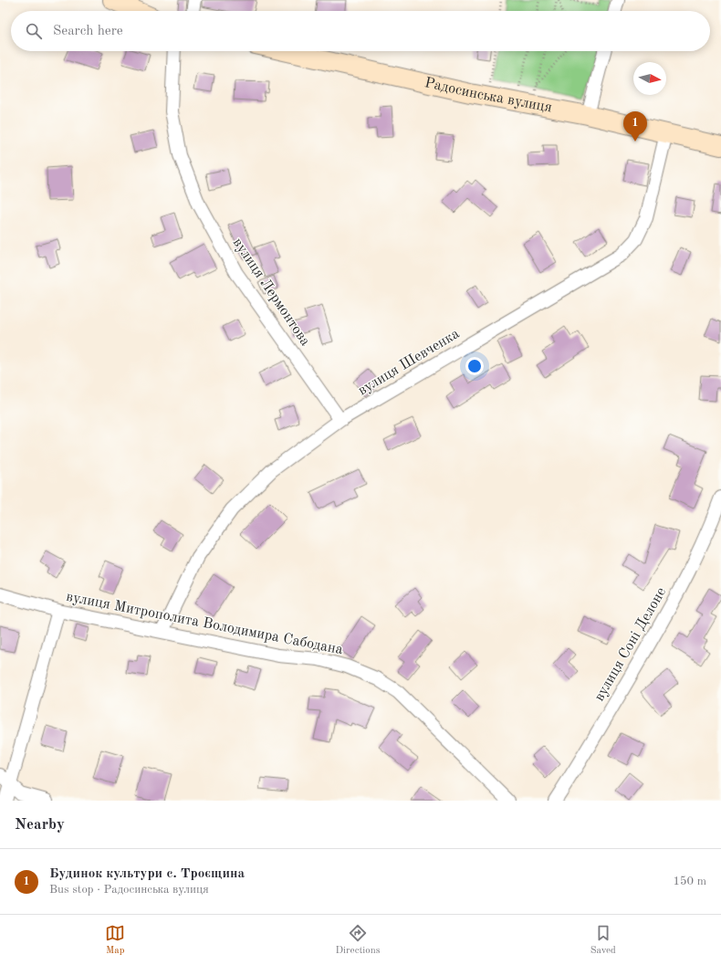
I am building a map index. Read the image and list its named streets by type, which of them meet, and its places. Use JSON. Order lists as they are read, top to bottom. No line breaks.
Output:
{"streets":{"street":["Радосинська вулиця","вулиця Лермонтова","вулиця Шевченка","вулиця Митрополита Володимира Сабодана","вулиця Соні Делоне"]},"crossings":[["Радосинська вулиця","вулиця Шевченка"],["вулиця Лермонтова","вулиця Шевченка"],["вулиця Шевченка","вулиця Митрополита Володимира Сабодана"]],"north":"right","page":{"search":"Search here","pins":"1","heading":"Nearby","list":[{"mark":"1","name":"Будинок культури с. Троєщина","note":"Bus stop · Радосинська вулиця","value":"150 m"}],"nav":["Map","Directions","Saved"]}}
